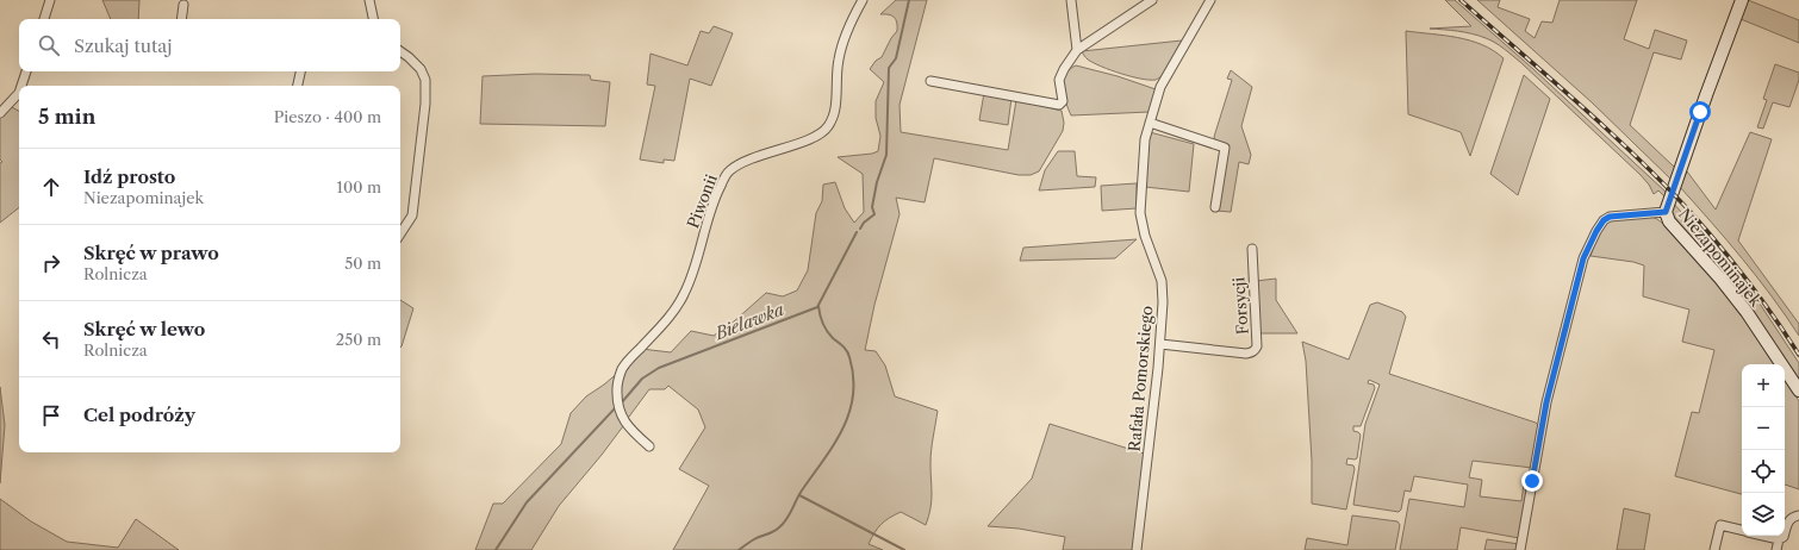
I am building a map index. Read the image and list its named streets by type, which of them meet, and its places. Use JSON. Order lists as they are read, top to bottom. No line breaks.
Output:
{"streets":{"street":["Piwonii","Niezapominajek","Forsycji","Rafała Pomorskiego"]},"crossings":[["Forsycji","Rafała Pomorskiego"]],"water":["Bielawka"],"page":{"search":"Szukaj tutaj","heading":["5 min","Pieszo · 400 m"],"list":[["Idź prosto","Niezapominajek","100 m"],["Skręć w prawo","Rolnicza","50 m"],["Skręć w lewo","Rolnicza","250 m"],"Cel podróży"],"map_buttons":["+","−"]}}
